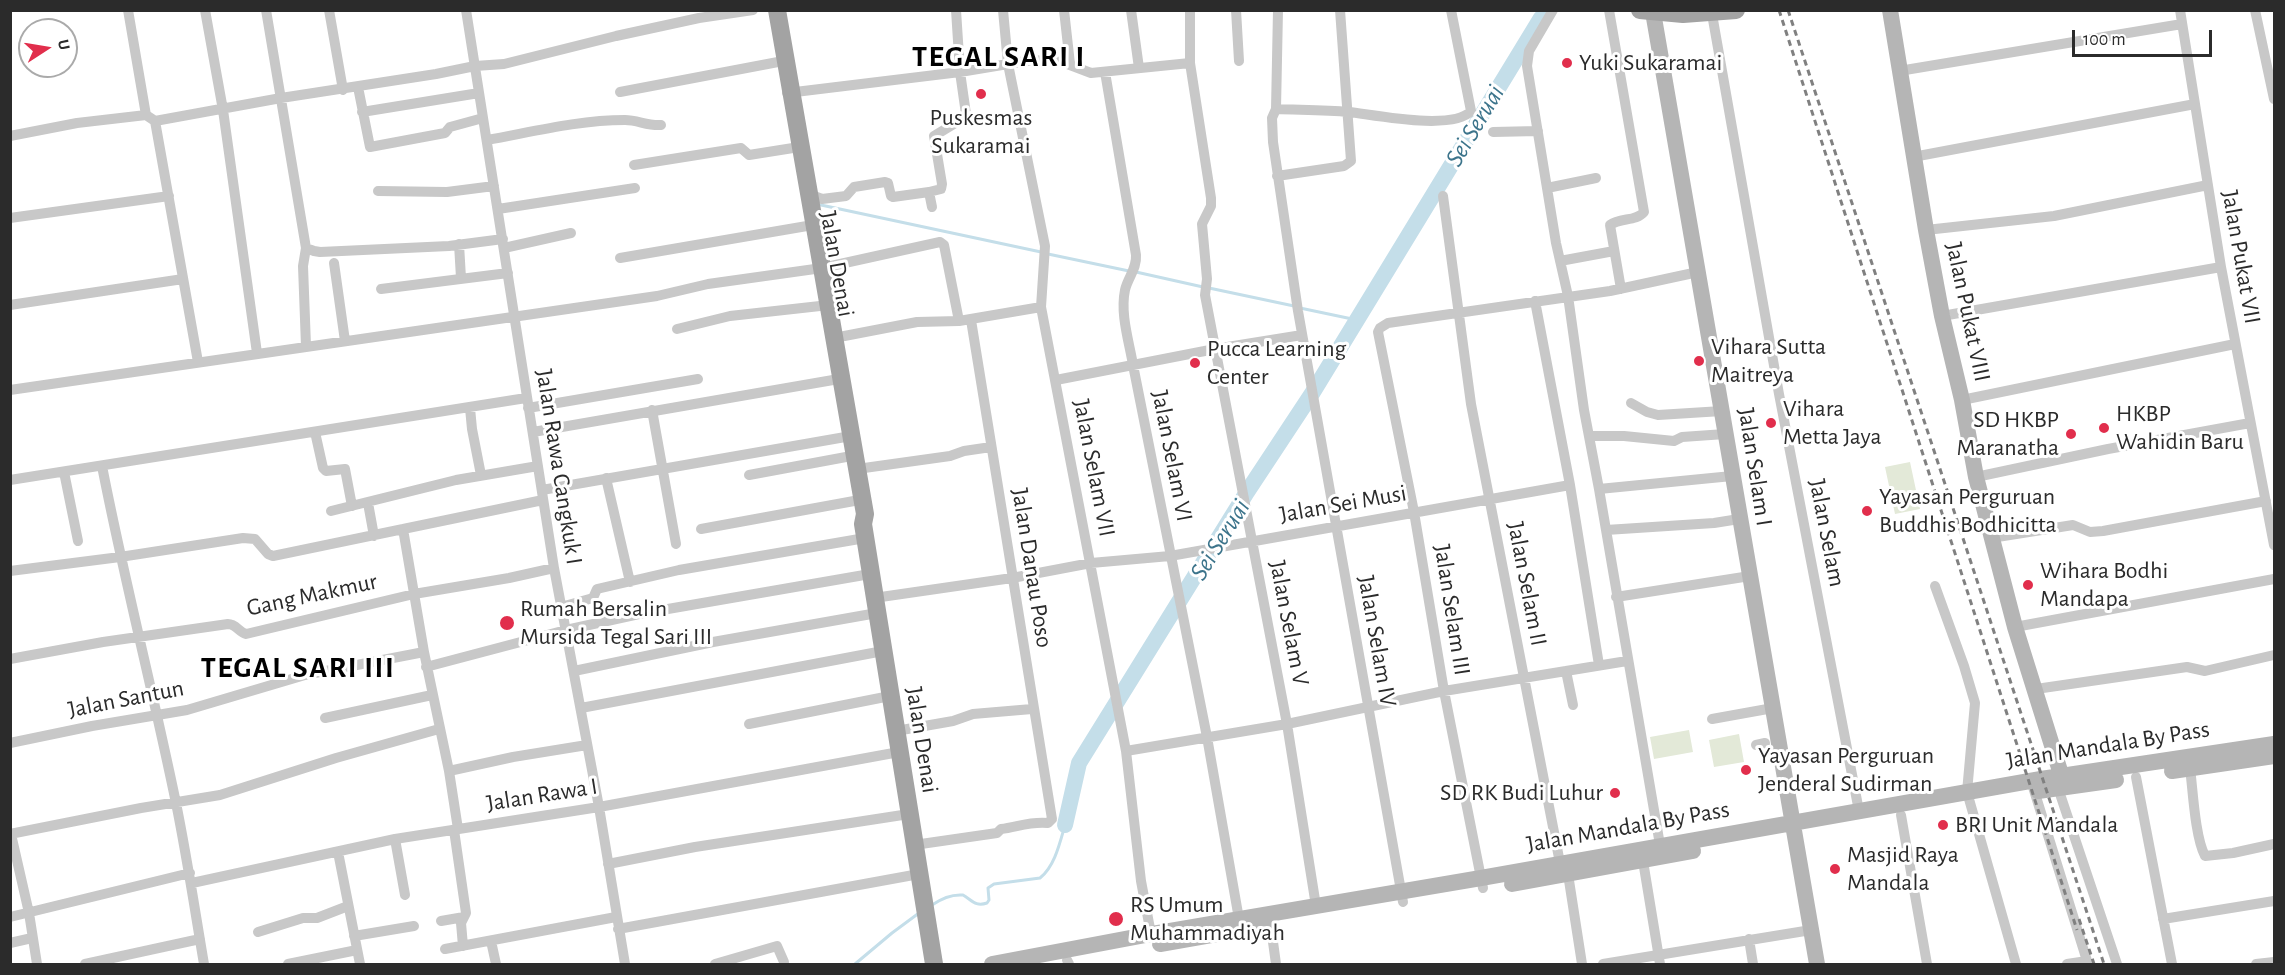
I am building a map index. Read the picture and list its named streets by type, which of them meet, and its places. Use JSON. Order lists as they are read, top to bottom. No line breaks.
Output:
{"streets":{"main road":["Jalan Denai"],"street":["Jalan Pukat VII","Jalan Pukat VIII","Jalan Selam VI","Jalan Rawa Cangkuk I","Jalan Selam I","Jalan Selam VII","Jalan Sei Musi","Jalan Selam","Jalan Danau Poso","Jalan Selam II","Gang Makmur","Jalan Selam III","Jalan Selam V","Jalan Selam IV","Jalan Santun","Jalan Mandala By Pass","Jalan Rawa I"]},"crossings":[["Jalan Denai","Jalan Sei Musi"],["Jalan Denai","Jalan Danau Poso"],["Jalan Denai","Jalan Rawa I"],["Jalan Pukat VIII","Jalan Mandala By Pass"],["Jalan Selam VI","Jalan Sei Musi"],["Jalan Selam VI","Jalan Mandala By Pass"],["Jalan Rawa Cangkuk I","Jalan Sei Musi"],["Jalan Rawa Cangkuk I","Gang Makmur"],["Jalan Rawa Cangkuk I","Jalan Rawa I"],["Jalan Selam I","Jalan Mandala By Pass"],["Jalan Selam VII","Jalan Sei Musi"],["Jalan Selam VII","Jalan Mandala By Pass"],["Jalan Sei Musi","Jalan Danau Poso"],["Jalan Sei Musi","Jalan Selam II"],["Jalan Sei Musi","Jalan Selam III"],["Jalan Sei Musi","Jalan Selam V"],["Jalan Sei Musi","Jalan Selam IV"],["Jalan Selam","Jalan Mandala By Pass"],["Jalan Selam II","Jalan Selam III"],["Jalan Selam II","Jalan Mandala By Pass"],["Jalan Selam III","Jalan Mandala By Pass"],["Jalan Selam V","Jalan Mandala By Pass"],["Jalan Selam IV","Jalan Mandala By Pass"]],"districts":["TEGAL SARI I","TEGAL SARI III"],"water":["Sei Seruai"],"places":["Yuki Sukaramai","Puskesmas Sukaramai","Vihara Sutta Maitreya","Pucca Learning Center","Vihara Metta Jaya","HKBP Wahidin Baru","SD HKBP Maranatha","Yayasan Perguruan Buddhis Bodhicitta","Wihara Bodhi Mandapa","Rumah Bersalin Mursida Tegal Sari III","Yayasan Perguruan Jenderal Sudirman","SD RK Budi Luhur","BRI Unit Mandala","Masjid Raya Mandala","RS Umum Muhammadiyah"],"scale_bar":"100 m","north":"right"}
